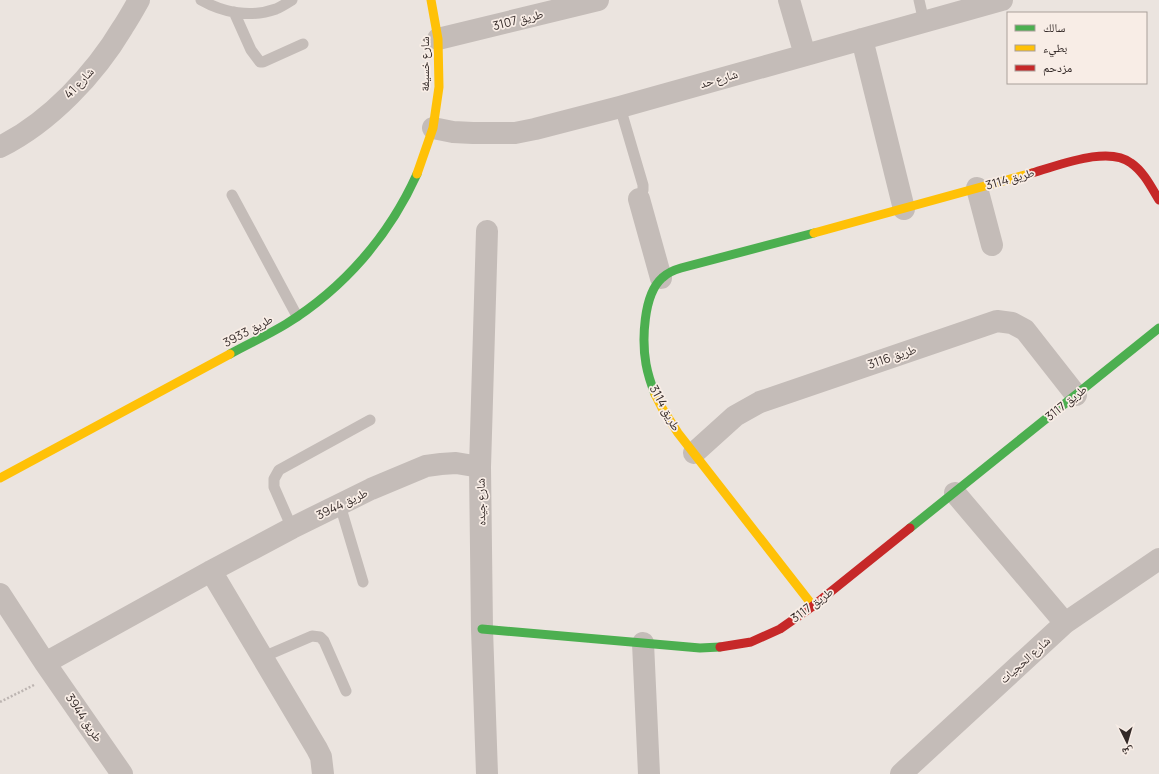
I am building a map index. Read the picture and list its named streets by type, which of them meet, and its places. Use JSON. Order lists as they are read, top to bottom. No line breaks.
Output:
{"streets":{"street":["طريق 3107","شارع خسيفة","شارع حد","شارع 41","طريق 3114","طريق 3933","طريق 3116","طريق 3117","شارع جيده","طريق 3944","شارع الحجيات"]},"crossings":[["طريق 3107","شارع خسيفة"],["شارع خسيفة","شارع حد"],["شارع خسيفة","طريق 3933"],["شارع حد","طريق 3933"],["طريق 3114","طريق 3116"],["طريق 3114","طريق 3117"],["طريق 3116","طريق 3117"],["طريق 3117","شارع جيده"],["شارع جيده","طريق 3944"]],"legend":["سالك","بطيء","مزدحم"],"north":"bottom"}
